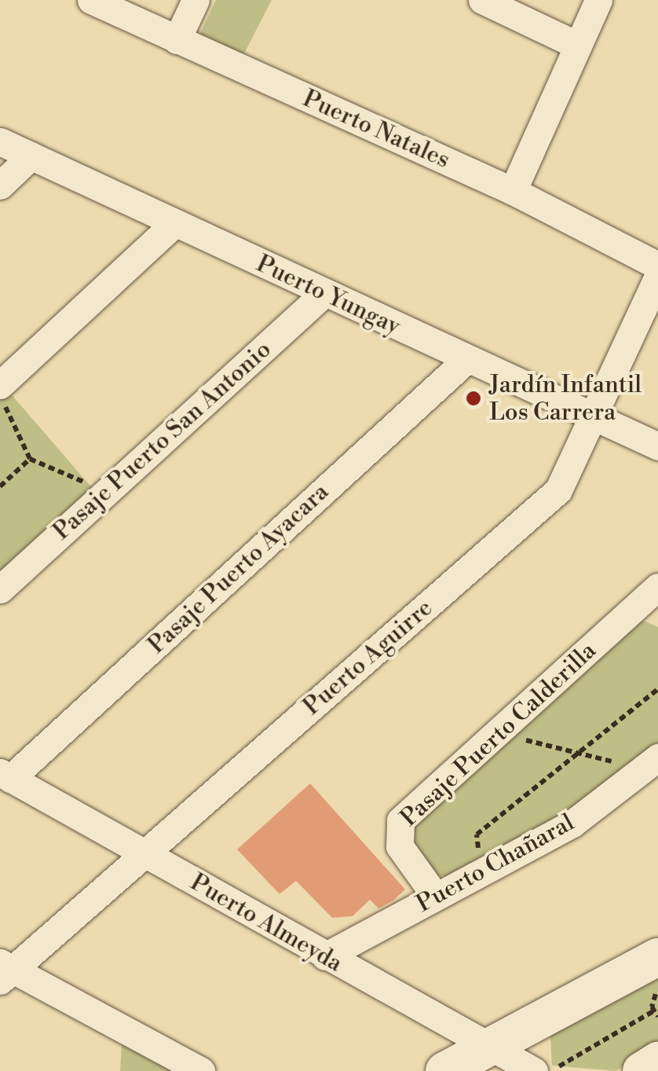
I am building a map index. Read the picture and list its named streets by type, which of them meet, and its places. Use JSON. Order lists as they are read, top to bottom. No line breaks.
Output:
{"streets":{"street":["Puerto Natales","Puerto Yungay","Pasaje Puerto San Antonio","Pasaje Puerto Ayacara","Puerto Aguirre","Pasaje Puerto Calderilla","Puerto Chañaral","Puerto Almeyda"]},"crossings":[["Puerto Yungay","Pasaje Puerto San Antonio"],["Puerto Yungay","Pasaje Puerto Ayacara"],["Puerto Yungay","Puerto Aguirre"],["Pasaje Puerto Ayacara","Puerto Almeyda"],["Puerto Aguirre","Puerto Almeyda"],["Pasaje Puerto Calderilla","Puerto Chañaral"],["Puerto Chañaral","Puerto Almeyda"]],"places":["Jardín Infantil Los Carrera"]}
